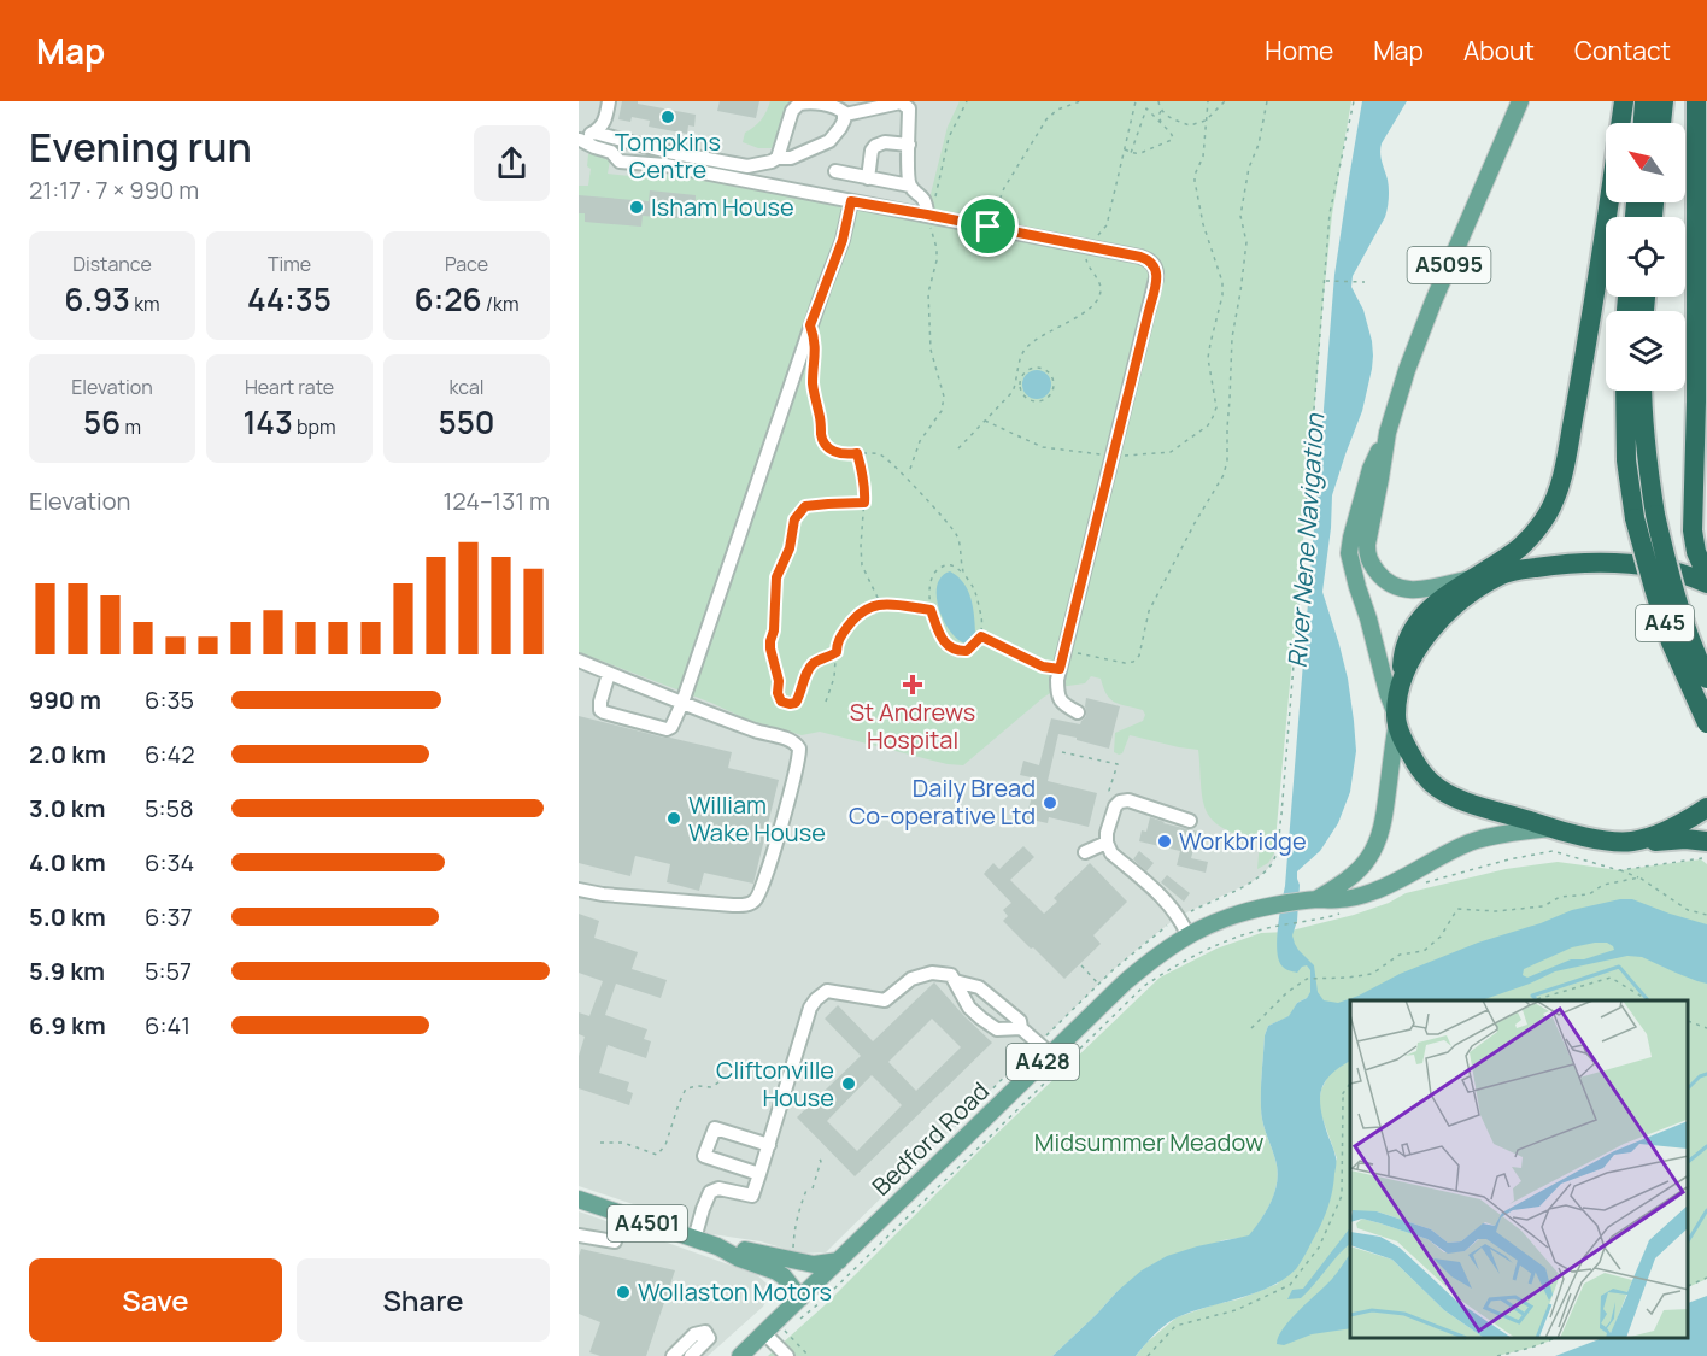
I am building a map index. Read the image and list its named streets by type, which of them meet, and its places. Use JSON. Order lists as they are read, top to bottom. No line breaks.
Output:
{"streets":{"highway":["A45"],"main road":["A5095","A428","Bedford Road","A4501"]},"crossings":[["A5095","Bedford Road"],["Bedford Road","A4501"]],"water":["River Nene Navigation"],"parks":["Midsummer Meadow"],"places":{"other":["Tompkins Centre","Isham House","Daily Bread Co-operative Ltd","William Wake House","Workbridge","Cliftonville House","Wollaston Motors"],"health":["St Andrews Hospital"]},"north":"top left","page":{"header":"Map","nav":["Home","Map","About","Contact"],"heading":["Evening run","21:17 · 7 × 990 m"],"stats":[["Distance","6.93 km"],["Time","44:35"],["Pace","6:26 /km"],["Elevation","56 m"],["Heart rate","143 bpm"],["kcal","550"]],"chart":["Elevation","124–131 m"],"list":[{"name":"990 m","note":"6:35"},{"name":"2.0 km","note":"6:42"},{"name":"3.0 km","note":"5:58"},{"name":"4.0 km","note":"6:34"},{"name":"5.0 km","note":"6:37"},{"name":"5.9 km","note":"5:57"},{"name":"6.9 km","note":"6:41"}],"buttons":["Save","Share"]}}
